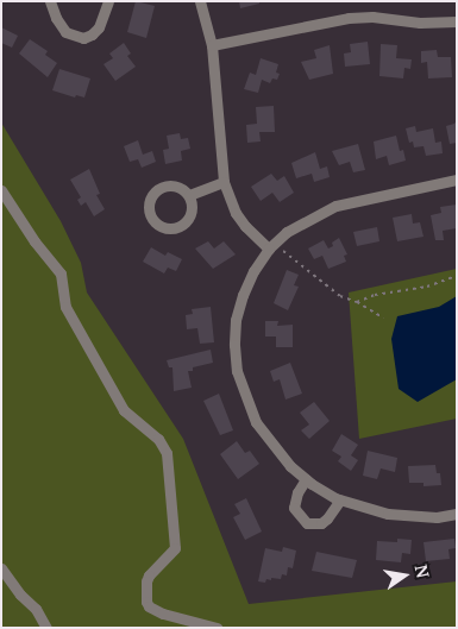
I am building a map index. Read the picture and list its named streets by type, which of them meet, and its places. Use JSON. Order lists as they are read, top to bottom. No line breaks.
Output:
{"north":"right"}
